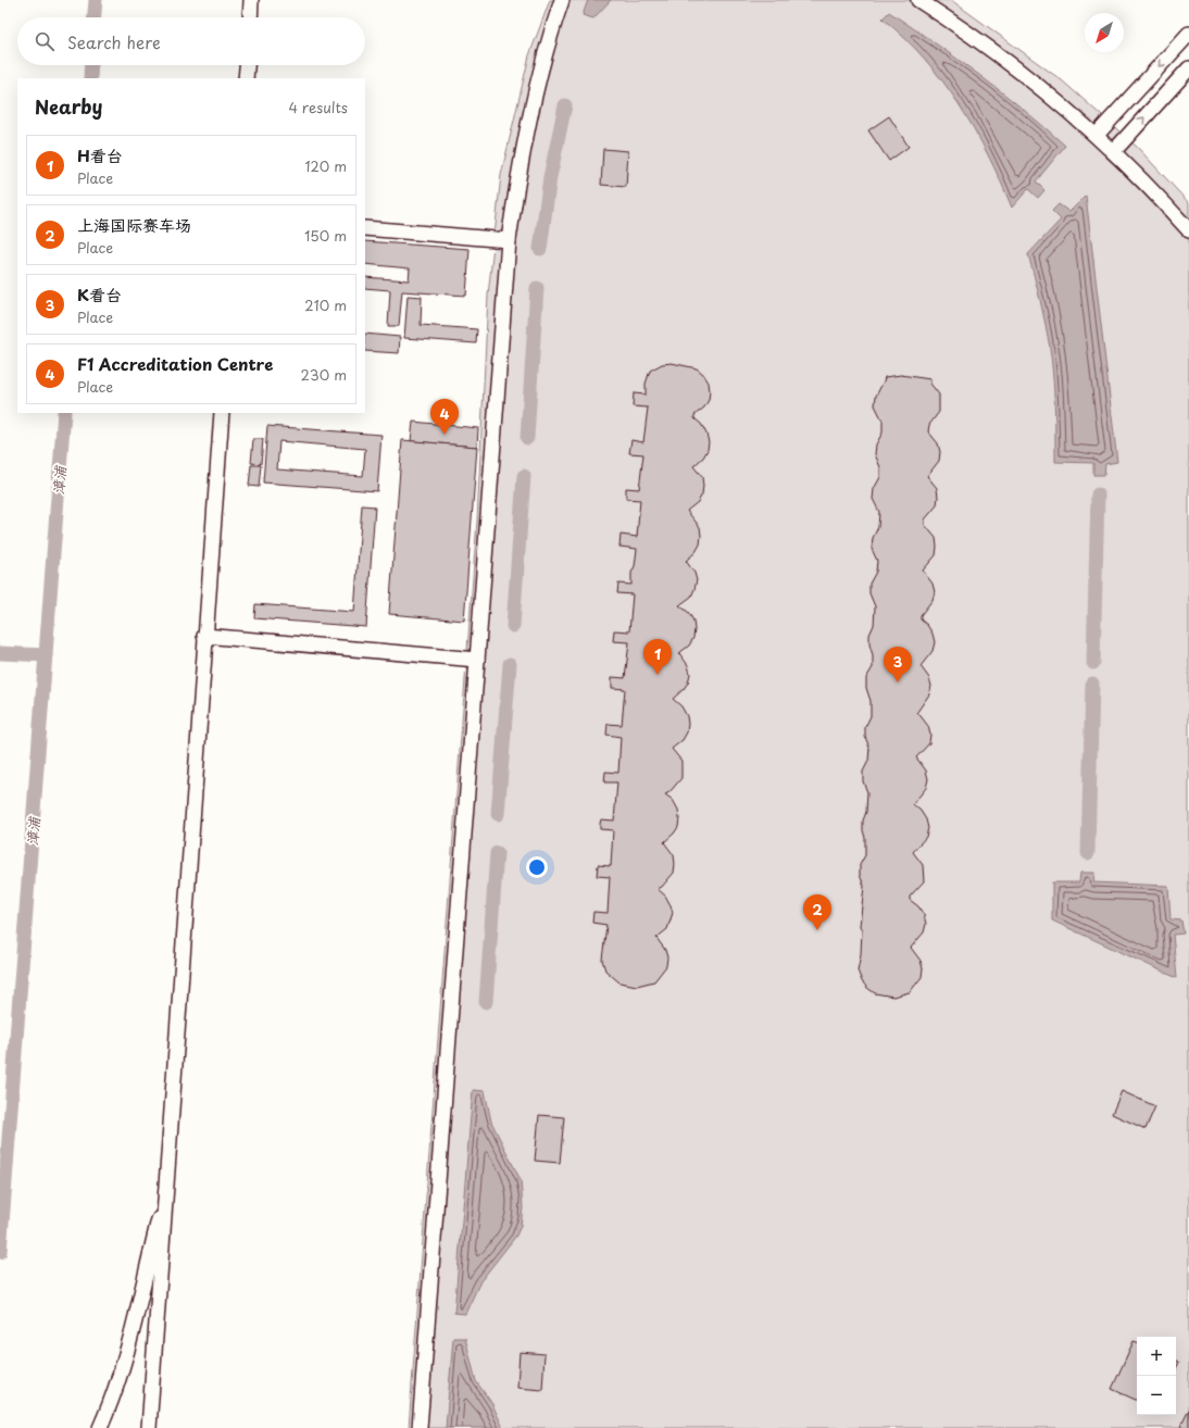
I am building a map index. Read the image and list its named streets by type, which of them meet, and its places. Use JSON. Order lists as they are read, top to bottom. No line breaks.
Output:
{"water":["漳浦"],"north":"bottom left","page":{"search":"Search here","heading":["Nearby","4 results"],"list":[{"mark":"1","name":"H看台","note":"Place","value":"120 m"},{"mark":"2","name":"上海国际赛车场","note":"Place","value":"150 m"},{"mark":"3","name":"K看台","note":"Place","value":"210 m"},{"mark":"4","name":"F1 Accreditation Centre","note":"Place","value":"230 m"}],"pins":["4","1","3","2"],"map_buttons":["+","−"]}}
